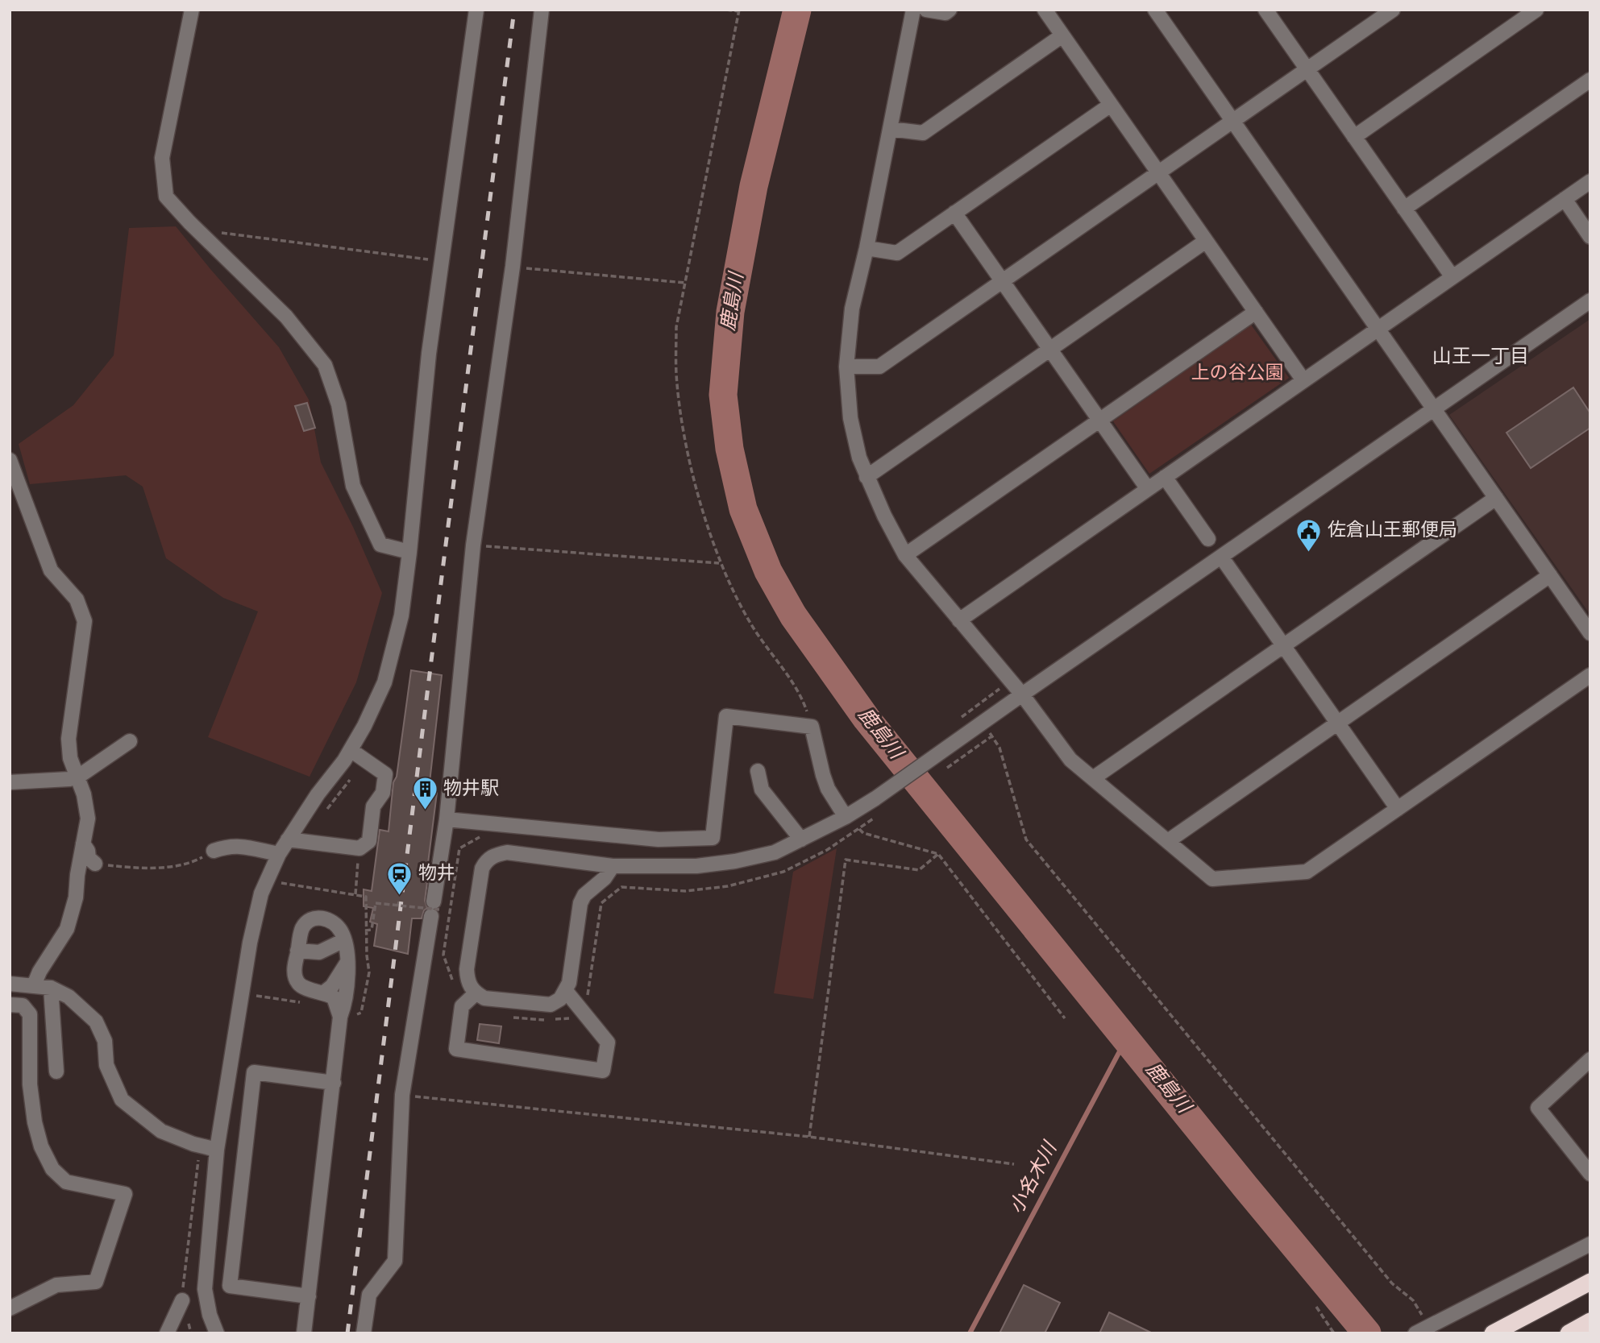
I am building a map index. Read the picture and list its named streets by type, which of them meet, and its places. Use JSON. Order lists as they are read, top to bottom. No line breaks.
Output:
{"districts":["山王一丁目"],"water":["鹿島川","小名木川"],"parks":["上の谷公園"],"places":{"public building":["佐倉山王郵便局"],"building":["物井駅"],"station":["物井"]}}
